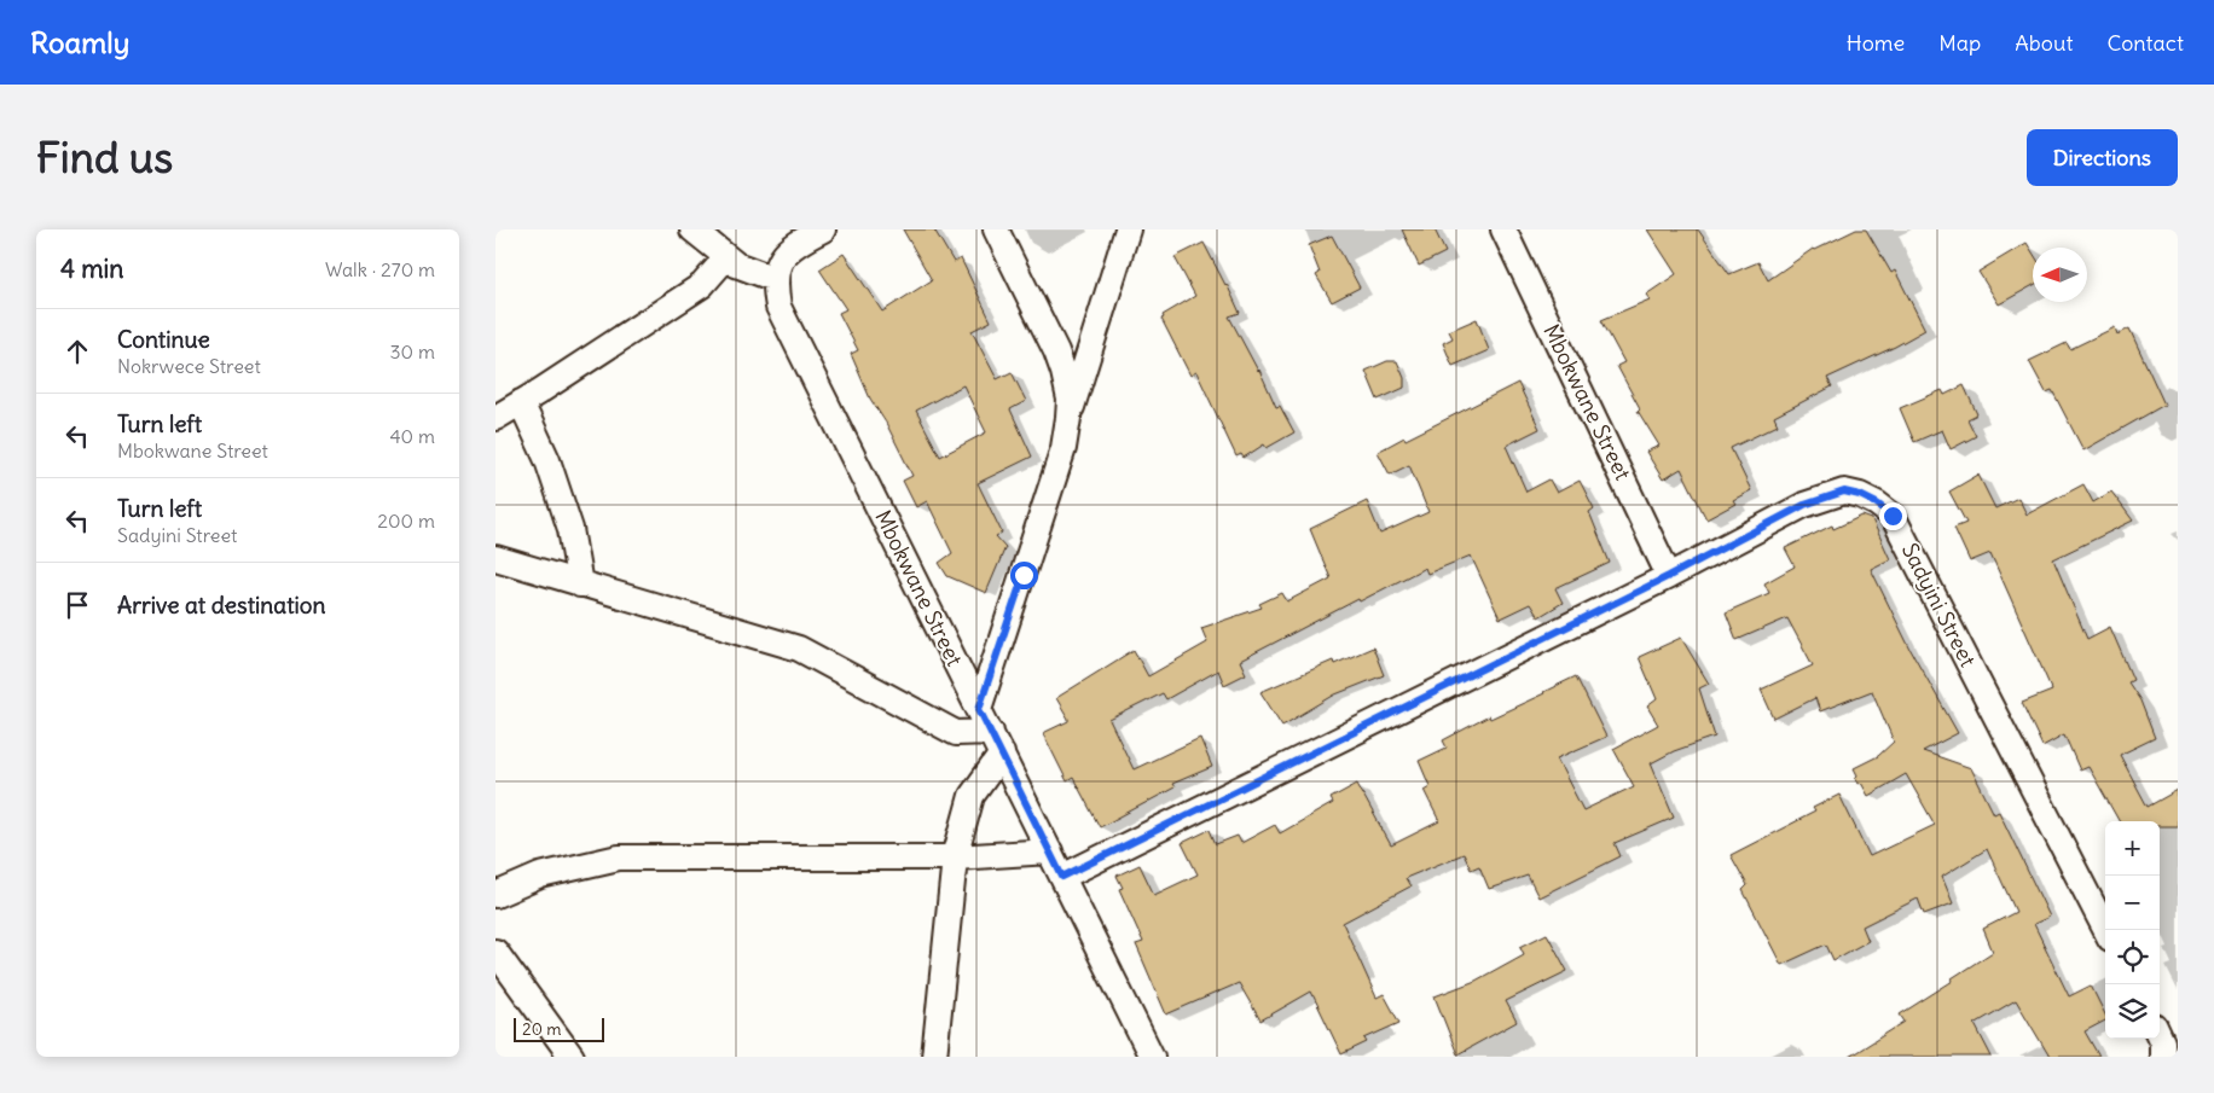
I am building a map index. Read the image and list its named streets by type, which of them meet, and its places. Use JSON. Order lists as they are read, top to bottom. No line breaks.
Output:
{"streets":{"street":["Mbokwane Street","Sadyini Street"]},"crossings":[["Mbokwane Street","Sadyini Street"]],"scale_bar":"20 m","north":"left","page":{"header":"Roamly","nav":["Home","Map","About","Contact"],"buttons":"Directions","title":"Find us","heading":["4 min","Walk · 270 m"],"list":[["Continue","Nokrwece Street","30 m"],["Turn left","Mbokwane Street","40 m"],["Turn left","Sadyini Street","200 m"],"Arrive at destination"],"map_buttons":["+","−"],"scale":"20 m"}}
